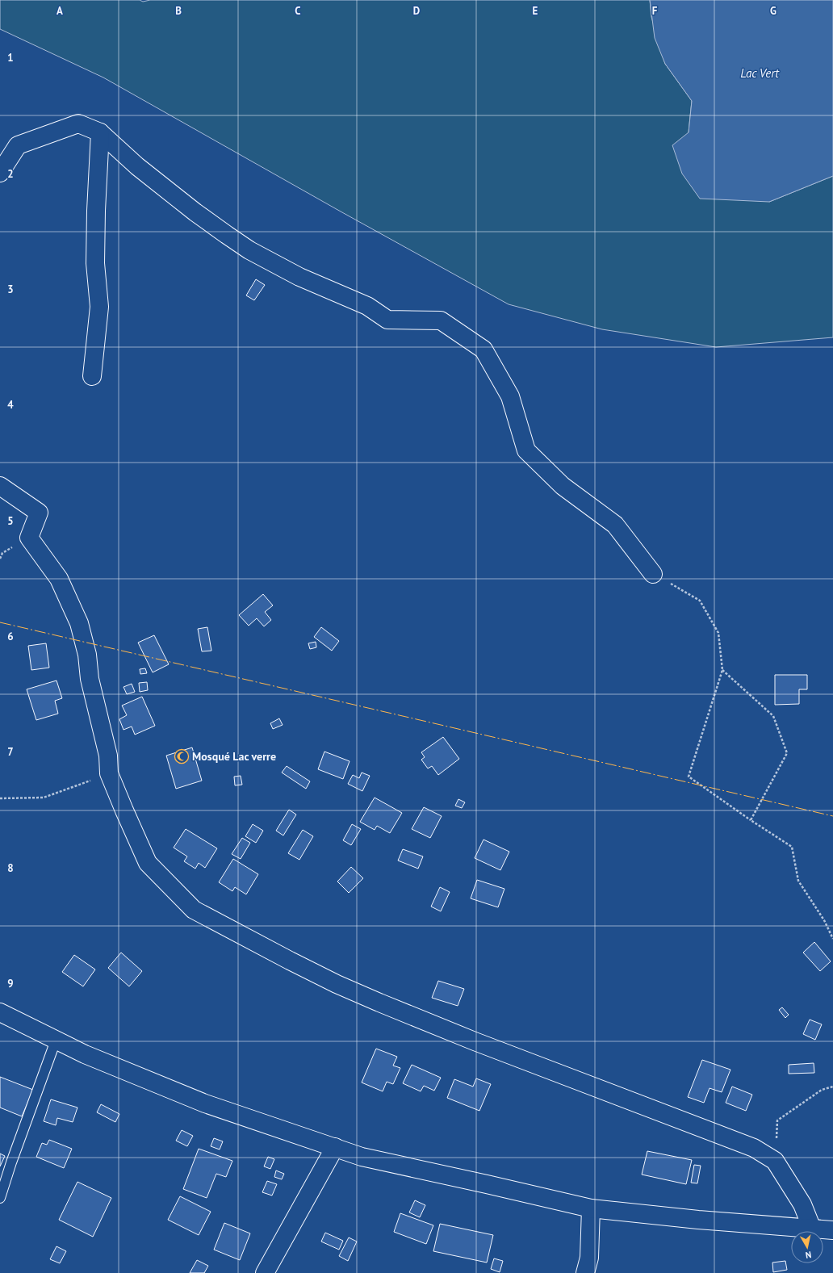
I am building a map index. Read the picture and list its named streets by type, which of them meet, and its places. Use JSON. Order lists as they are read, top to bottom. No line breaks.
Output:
{"water":["Lac Vert"],"places":{"mosque":["Mosqué Lac verre"]},"north":"bottom","grid":{"columns":["A","B","C","D","E","F","G"],"rows":["1","2","3","4","5","6","7","8","9"]}}
